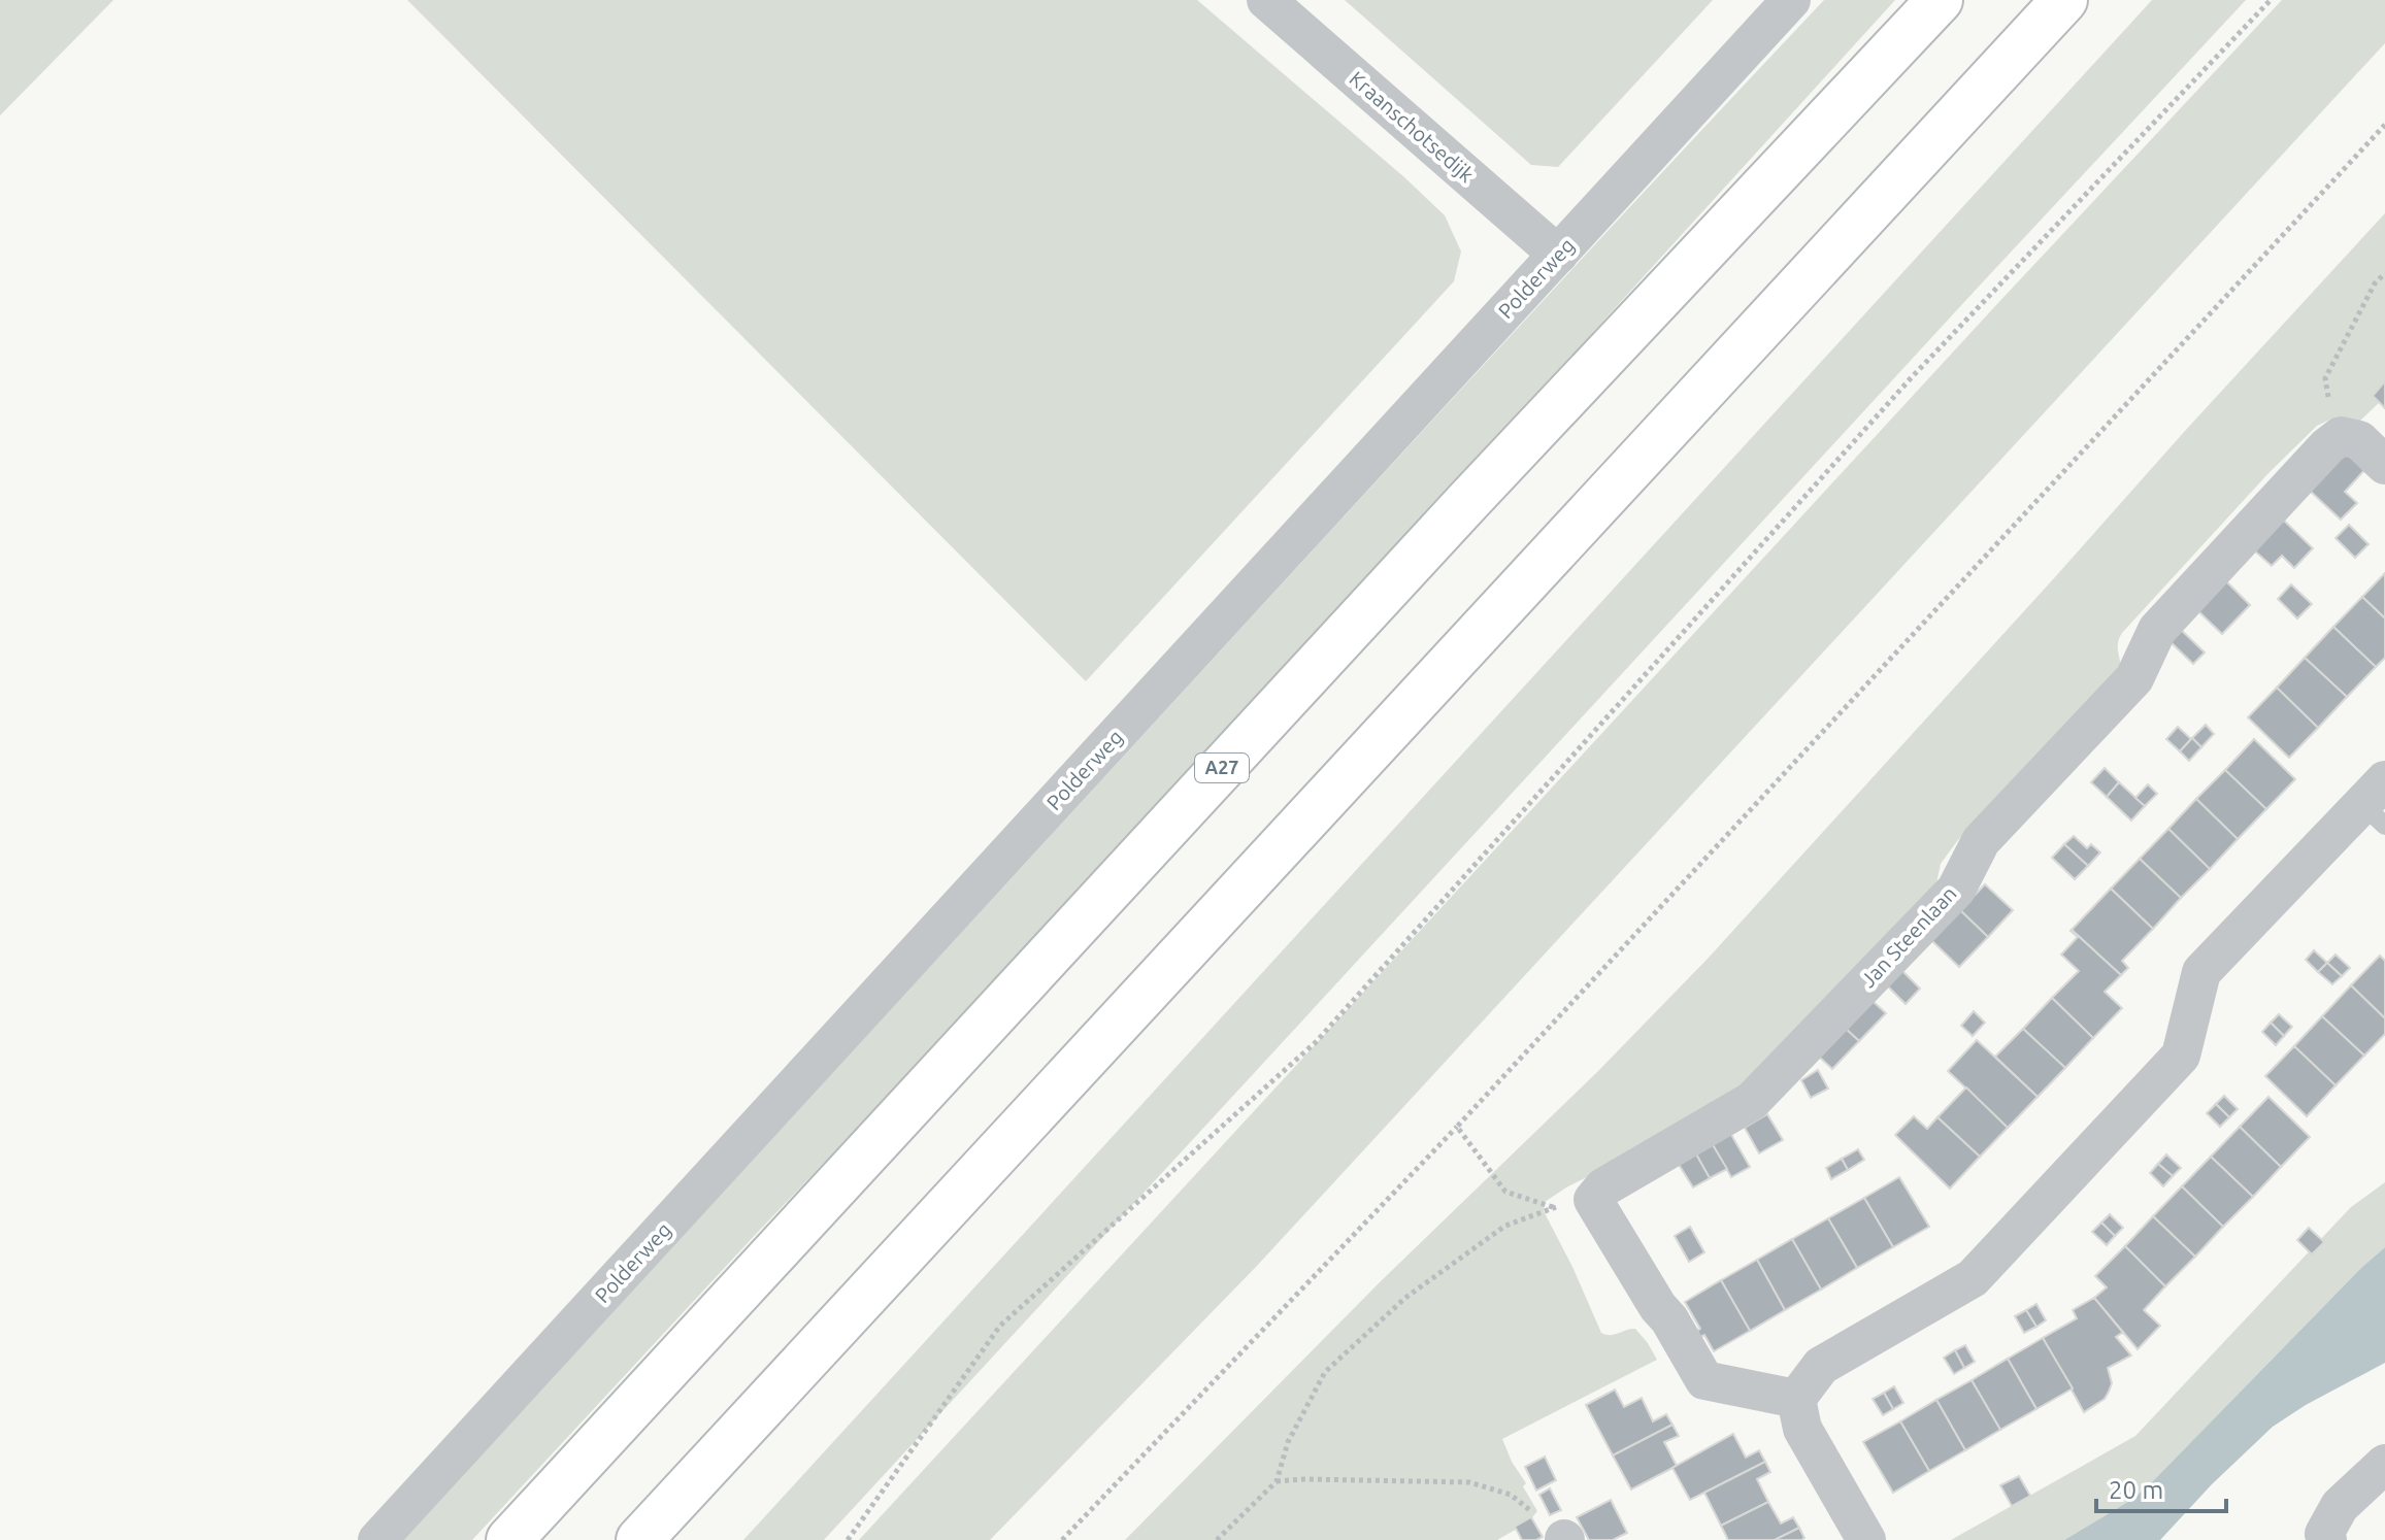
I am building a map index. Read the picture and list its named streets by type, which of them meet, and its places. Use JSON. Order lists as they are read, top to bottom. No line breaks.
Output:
{"streets":{"highway":["A27"],"street":["Kraanschotsedijk","Polderweg","Jan Steenlaan"]},"crossings":[["Kraanschotsedijk","Polderweg"]],"scale_bar":"20 m"}
